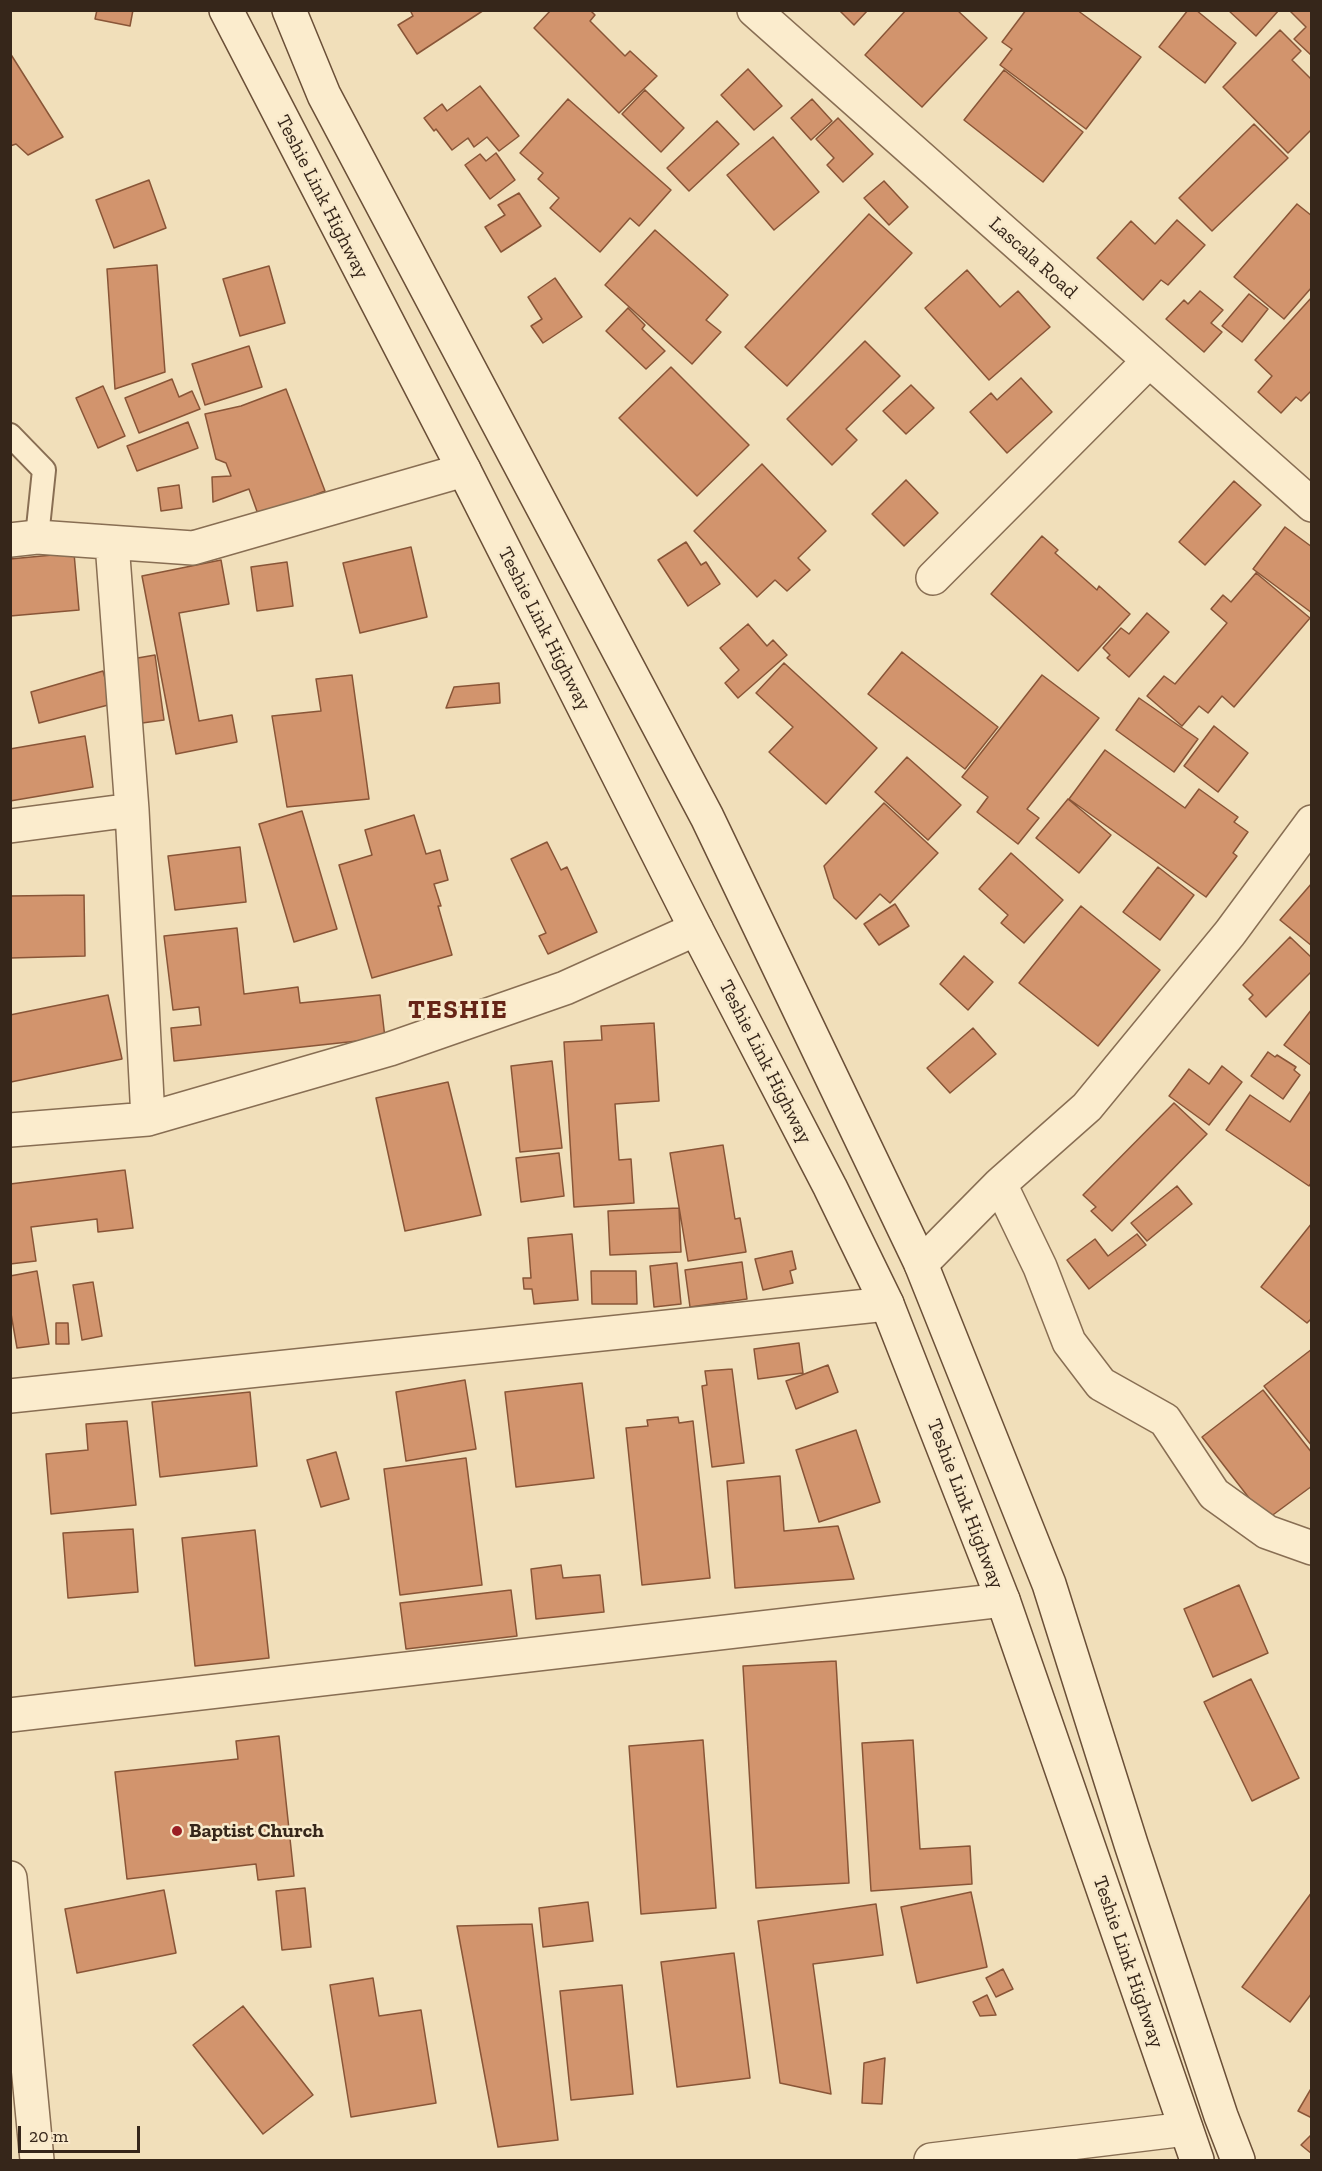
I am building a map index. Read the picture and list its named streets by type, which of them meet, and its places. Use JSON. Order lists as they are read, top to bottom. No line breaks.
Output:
{"streets":{"street":["Teshie Link Highway","Lascala Road"]},"districts":["TESHIE"],"places":["Baptist Church"],"scale_bar":"20 m"}
